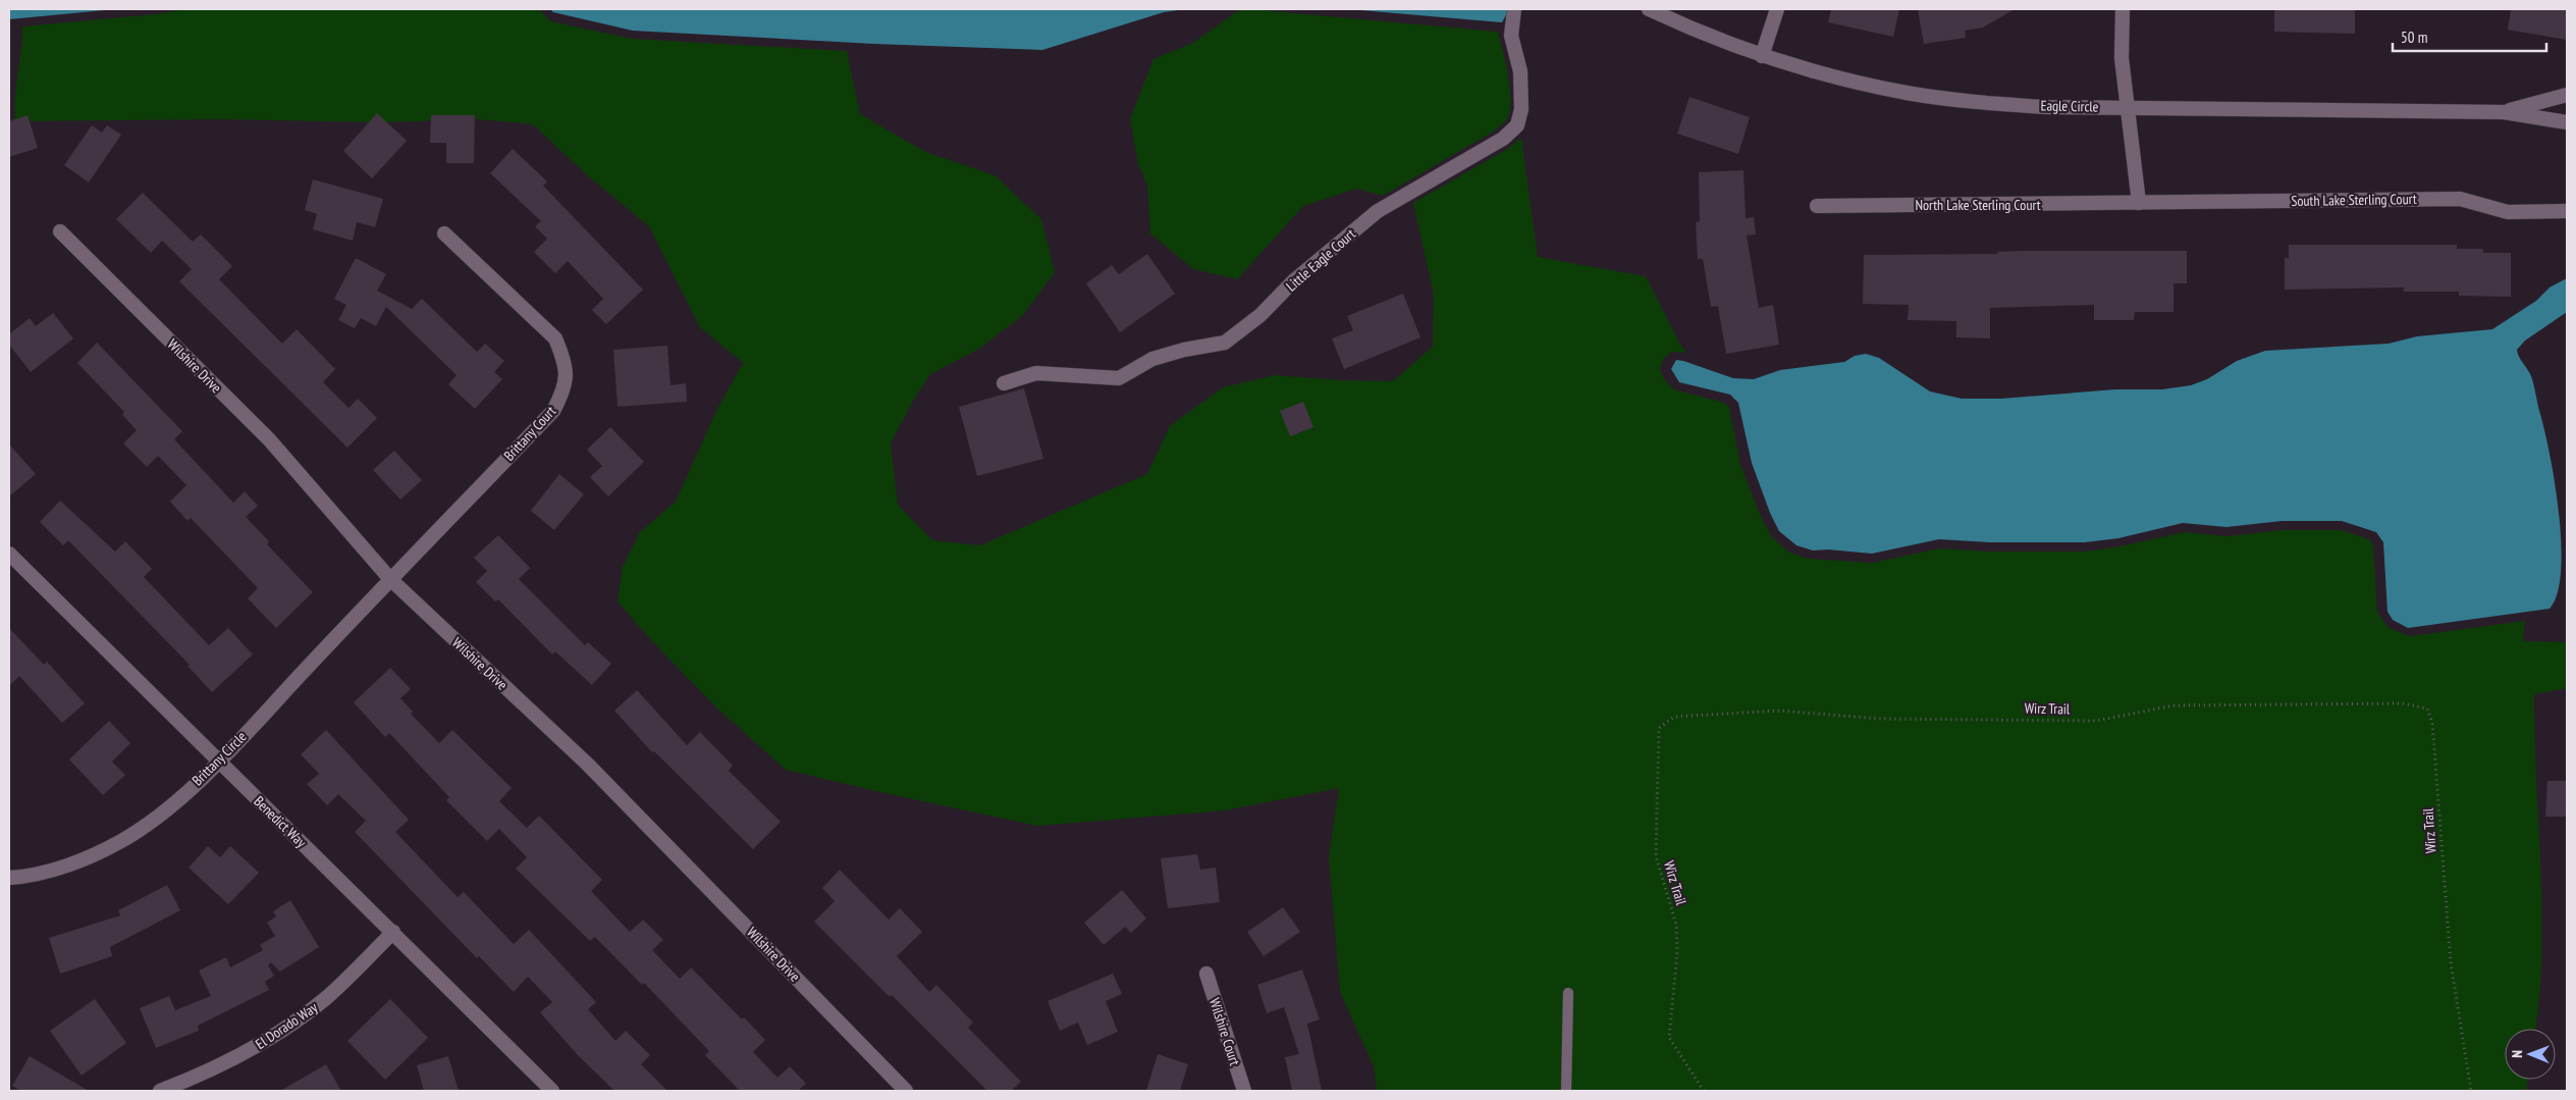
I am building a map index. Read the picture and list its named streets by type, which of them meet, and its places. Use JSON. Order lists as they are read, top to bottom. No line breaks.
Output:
{"streets":{"street":["Eagle Circle","South Lake Sterling Court","North Lake Sterling Court","Little Eagle Court","Wilshire Drive","Brittany Court","Brittany Circle","Benedict Way","El Dorado Way","Wilshire Court"],"path":["Wirz Trail"]},"crossings":[["South Lake Sterling Court","North Lake Sterling Court"],["Wilshire Drive","Brittany Court"],["Wilshire Drive","Brittany Circle"],["Brittany Court","Brittany Circle"],["Brittany Circle","Benedict Way"],["Benedict Way","El Dorado Way"]],"scale_bar":"50 m","north":"left"}
